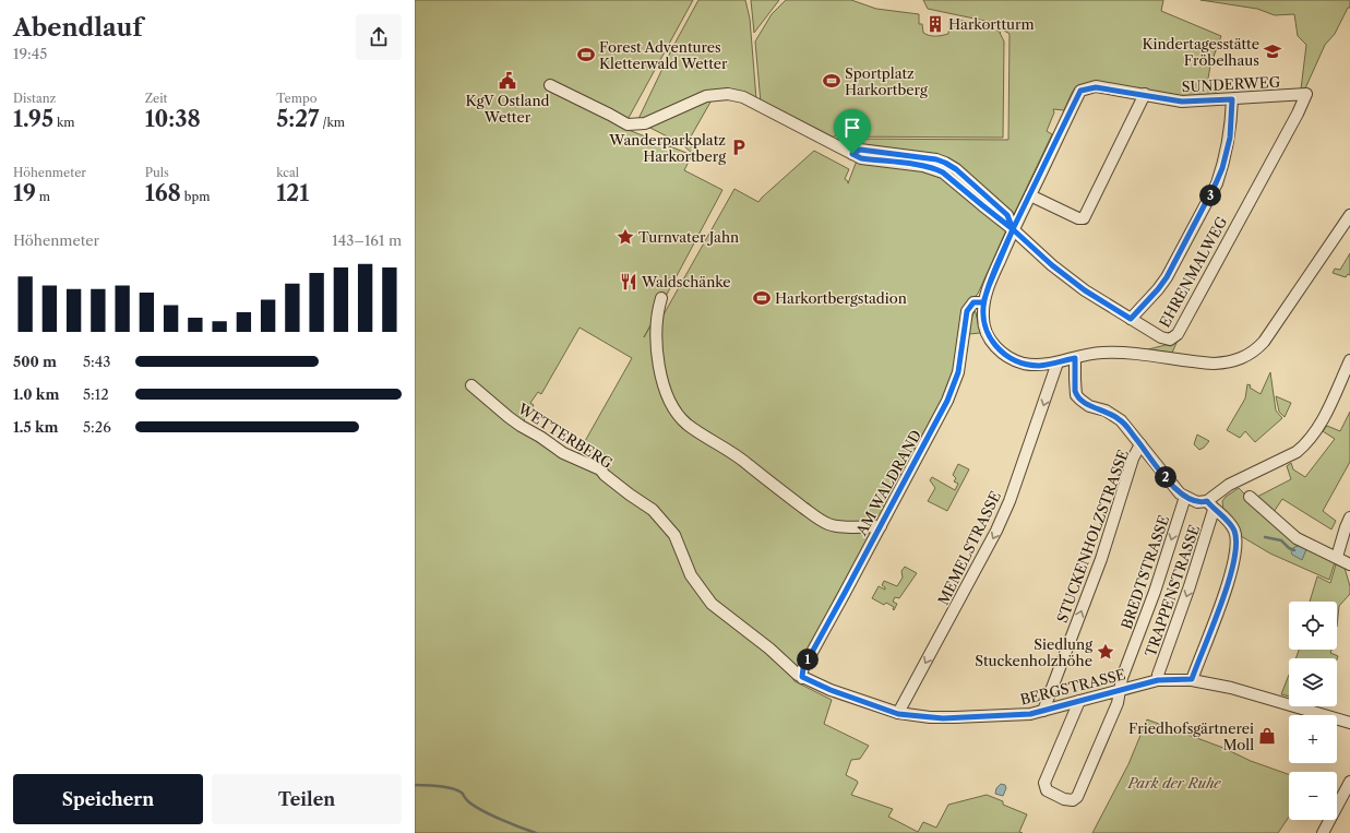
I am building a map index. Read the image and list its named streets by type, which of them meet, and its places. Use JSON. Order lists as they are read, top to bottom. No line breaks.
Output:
{"streets":{"street":["SUNDERWEG","EHRENMALWEG","WETTERBERG","AM WALDRAND","STUCKENHOLZSTRASSE","MEMELSTRASSE","BREDTSTRASSE","TRAPPENSTRASSE","BERGSTRASSE"]},"crossings":[["SUNDERWEG","EHRENMALWEG"],["WETTERBERG","AM WALDRAND"],["WETTERBERG","BERGSTRASSE"],["AM WALDRAND","BERGSTRASSE"],["STUCKENHOLZSTRASSE","BERGSTRASSE"],["MEMELSTRASSE","BERGSTRASSE"],["BREDTSTRASSE","BERGSTRASSE"],["TRAPPENSTRASSE","BERGSTRASSE"]],"one_way":["STUCKENHOLZSTRASSE","MEMELSTRASSE","BREDTSTRASSE","TRAPPENSTRASSE"],"parks":["Park der Ruhe"],"places":{"building":["Harkortturm"],"school or university":["Kindertagesstätte Fröbelhaus"],"sports":["Forest Adventures Kletterwald Wetter","Sportplatz Harkortberg","Harkortbergstadion"],"public building":["KgV Ostland Wetter"],"parking":["Wanderparkplatz Harkortberg"],"place":["Turnvater Jahn","Siedlung Stuckenholzhöhe"],"restaurant":["Waldschänke"],"shop":["Friedhofsgärtnerei Moll"]},"page":{"heading":["Abendlauf","19:45"],"stats":[["Distanz","1.95 km"],["Zeit","10:38"],["Tempo","5:27 /km"],["Höhenmeter","19 m"],["Puls","168 bpm"],["kcal","121"]],"pins":["3","2","1"],"chart":["Höhenmeter","143–161 m"],"list":[{"name":"500 m","note":"5:43"},{"name":"1.0 km","note":"5:12"},{"name":"1.5 km","note":"5:26"}],"map_buttons":["+","−"],"buttons":["Speichern","Teilen"]}}
